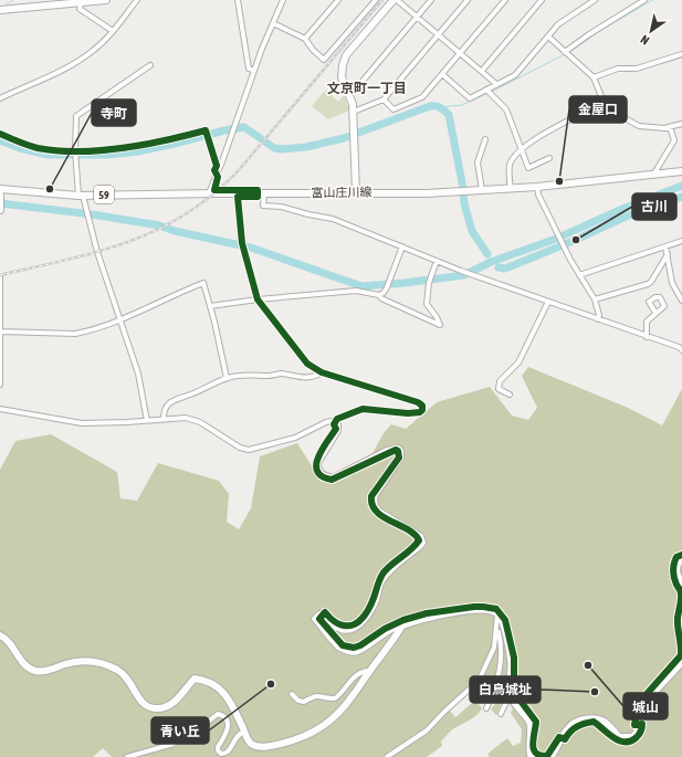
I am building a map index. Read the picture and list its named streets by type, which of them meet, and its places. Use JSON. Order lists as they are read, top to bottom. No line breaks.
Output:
{"streets":{"street":["富山庄川線","59"]},"districts":["文京町一丁目"],"places":["金屋口","寺町","古川","城山","青い丘","白鳥城址"],"north":"bottom left"}
